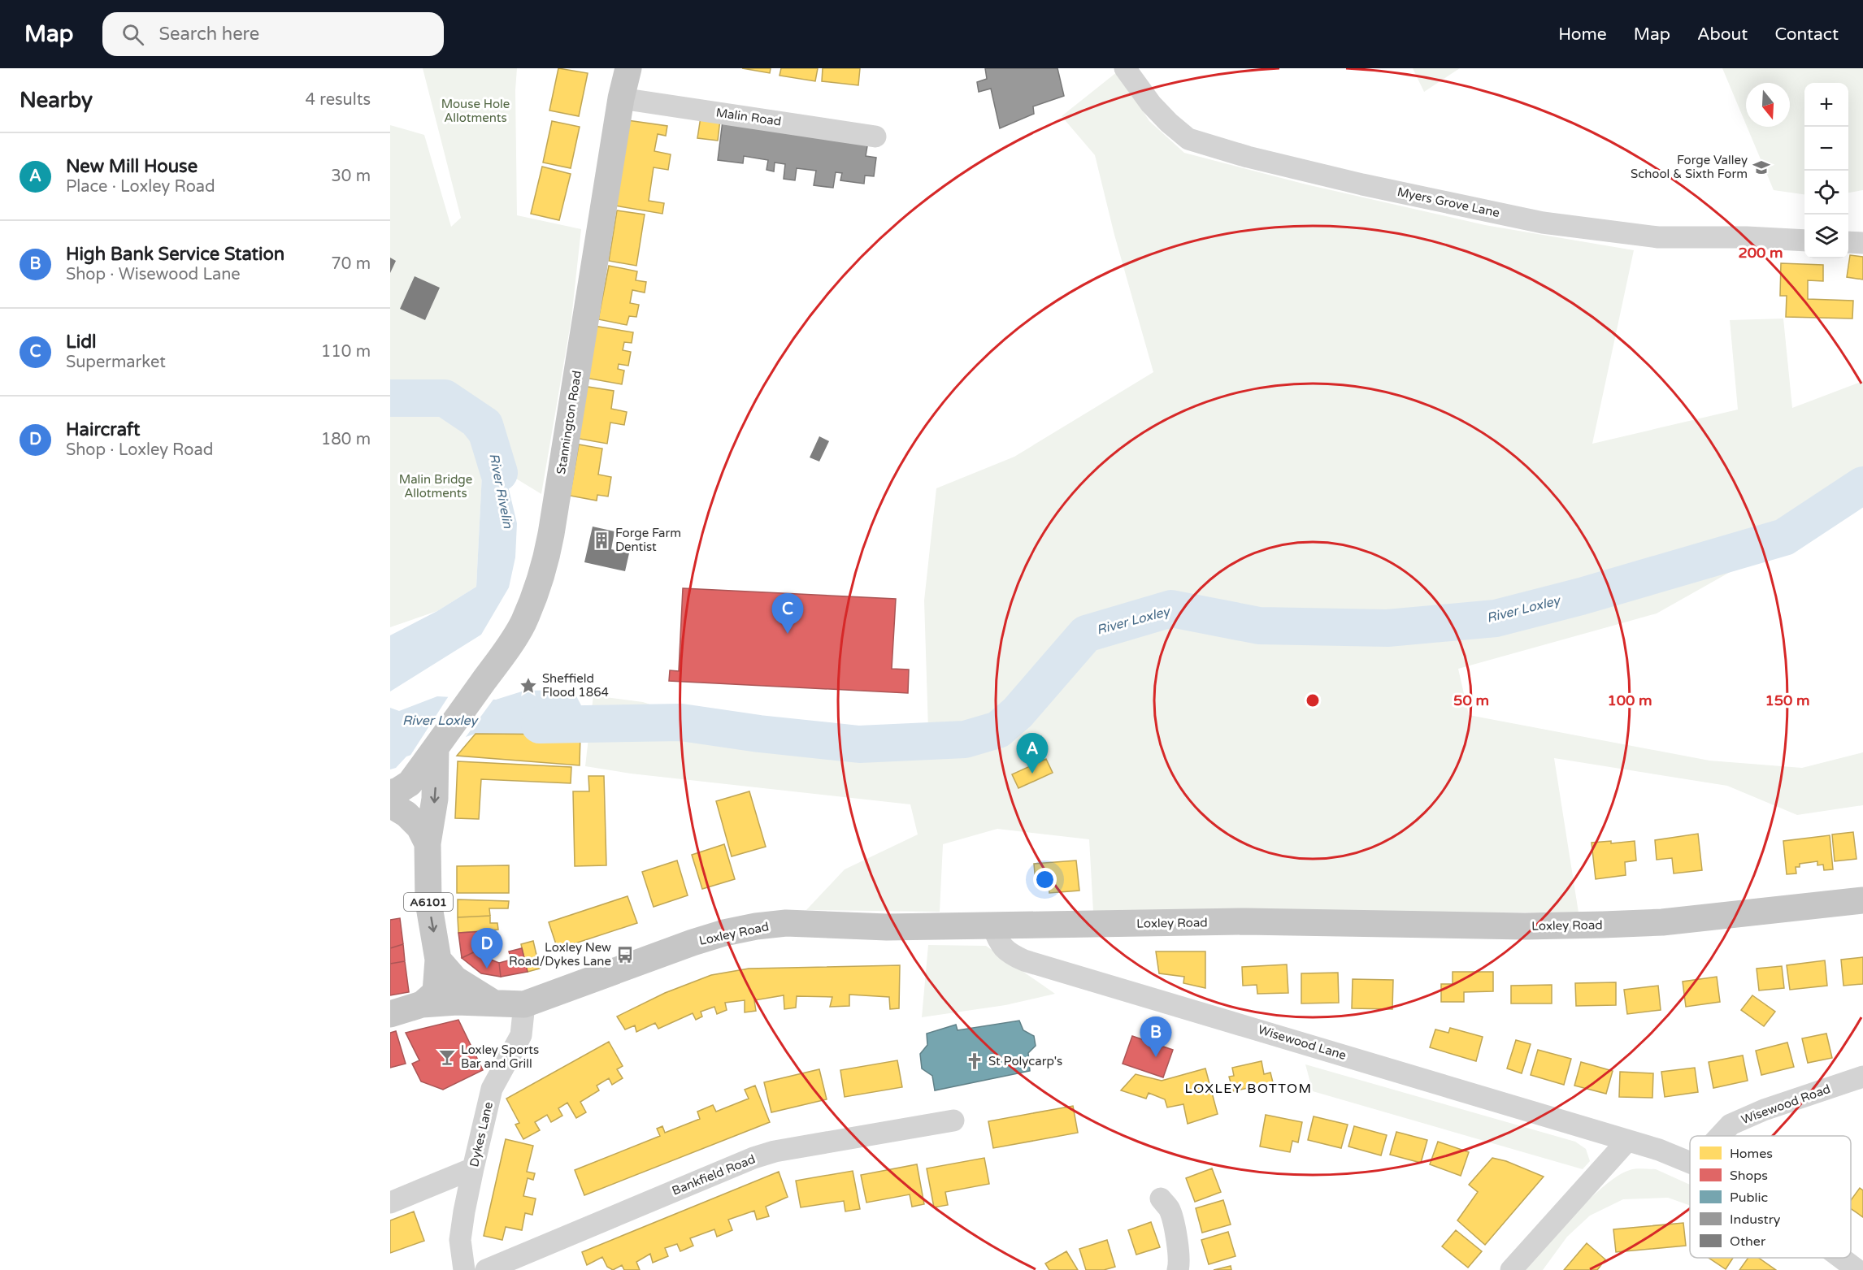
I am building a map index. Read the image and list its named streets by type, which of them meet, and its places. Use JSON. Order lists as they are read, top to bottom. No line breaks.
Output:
{"streets":{"main road":["Stannington Road","A6101","Loxley Road"],"street":["Malin Road","Myers Grove Lane","Wisewood Lane","Wisewood Road","Dykes Lane","Bankfield Road"]},"crossings":[["Malin Road","Stannington Road"],["A6101","Loxley Road"],["Loxley Road","Wisewood Lane"],["Loxley Road","Dykes Lane"]],"districts":["LOXLEY BOTTOM"],"water":["River Rivelin","River Loxley"],"parks":["Mouse Hole Allotments","Malin Bridge Allotments"],"places":{"school or university":["Forge Valley School & Sixth Form"],"building":["Forge Farm Dentist"],"place":["Sheffield Flood 1864"],"bus stop":["Loxley New Road/Dykes Lane"],"bar":["Loxley Sports Bar and Grill"],"church":["St Polycarp's"]},"legend":["Homes","Shops","Public","Industry","Other"],"north":"bottom","page":{"header":"Map","search":"Search here","nav":["Home","Map","About","Contact"],"heading":["Nearby","4 results"],"map_buttons":["+","−"],"list":[{"mark":"A","name":"New Mill House","note":"Place · Loxley Road","value":"30 m"},{"mark":"B","name":"High Bank Service Station","note":"Shop · Wisewood Lane","value":"70 m"},{"mark":"C","name":"Lidl","note":"Supermarket","value":"110 m"},{"mark":"D","name":"Haircraft","note":"Shop · Loxley Road","value":"180 m"}],"pins":["C","A","D","B"]},"rings":["200 m","50 m","100 m","150 m"]}
